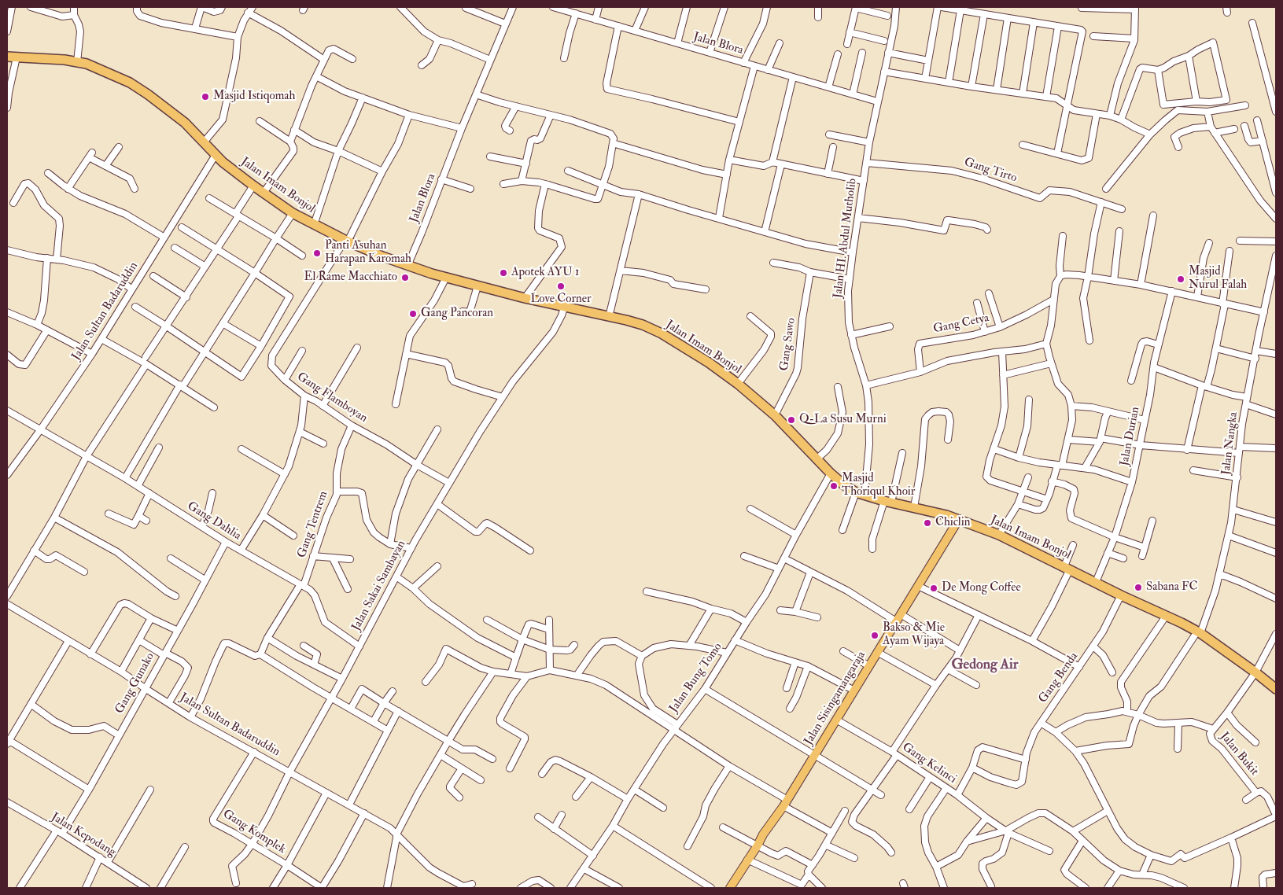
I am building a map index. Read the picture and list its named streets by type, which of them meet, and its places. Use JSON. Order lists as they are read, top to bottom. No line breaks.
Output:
{"streets":{"highway":["Jalan Imam Bonjol"],"main road":["Jalan Sisingamangaraja"],"street":["Jalan Blora","Gang Tirto","Jalan HI. Abdul Mutholib","Jalan Sultan Badaruddin","Gang Cetya","Gang Sawo","Gang Flamboyan","Jalan Durian","Jalan Nangka","Gang Dahlia","Gang Tentrem","Jalan Sakai Sambayan","Jalan Bung Tomo","Gang Benda","Gang Gunako","Jalan Bukit","Gang Kelinci","Gang Komplek","Jalan Kepodang"]},"crossings":[["Jalan Blora","Jalan Imam Bonjol"],["Jalan Blora","Jalan HI. Abdul Mutholib"],["Gang Tirto","Jalan HI. Abdul Mutholib"],["Jalan Imam Bonjol","Jalan HI. Abdul Mutholib"],["Jalan Imam Bonjol","Jalan Sultan Badaruddin"],["Jalan Imam Bonjol","Gang Sawo"],["Jalan Imam Bonjol","Gang Flamboyan"],["Jalan Imam Bonjol","Jalan Durian"],["Jalan Imam Bonjol","Jalan Nangka"],["Jalan Imam Bonjol","Jalan Sakai Sambayan"],["Jalan Imam Bonjol","Jalan Bung Tomo"],["Jalan Imam Bonjol","Gang Benda"],["Jalan Imam Bonjol","Jalan Sisingamangaraja"],["Jalan Imam Bonjol","Jalan Bukit"],["Jalan Sultan Badaruddin","Gang Dahlia"],["Jalan Sultan Badaruddin","Jalan Sakai Sambayan"],["Jalan Sultan Badaruddin","Gang Gunako"],["Jalan Sultan Badaruddin","Gang Komplek"],["Gang Flamboyan","Gang Tentrem"],["Gang Flamboyan","Jalan Sakai Sambayan"],["Gang Dahlia","Gang Tentrem"],["Gang Dahlia","Jalan Sakai Sambayan"],["Gang Dahlia","Gang Gunako"],["Jalan Sakai Sambayan","Gang Komplek"],["Gang Gunako","Jalan Kepodang"],["Jalan Sisingamangaraja","Gang Kelinci"]],"districts":["Gedong Air"],"places":["Masjid Istiqomah","Panti Asuhan Harapan Karomah","Apotek AYU 1","El Rame Macchiato","Masjid Nurul Falah","Love Corner","Gang Pancoran","Q-La Susu Murni","Masjid Thoriqul Khoir","Chiclin","Sabana FC","De Mong Coffee","Bakso & Mie Ayam Wijaya"]}
